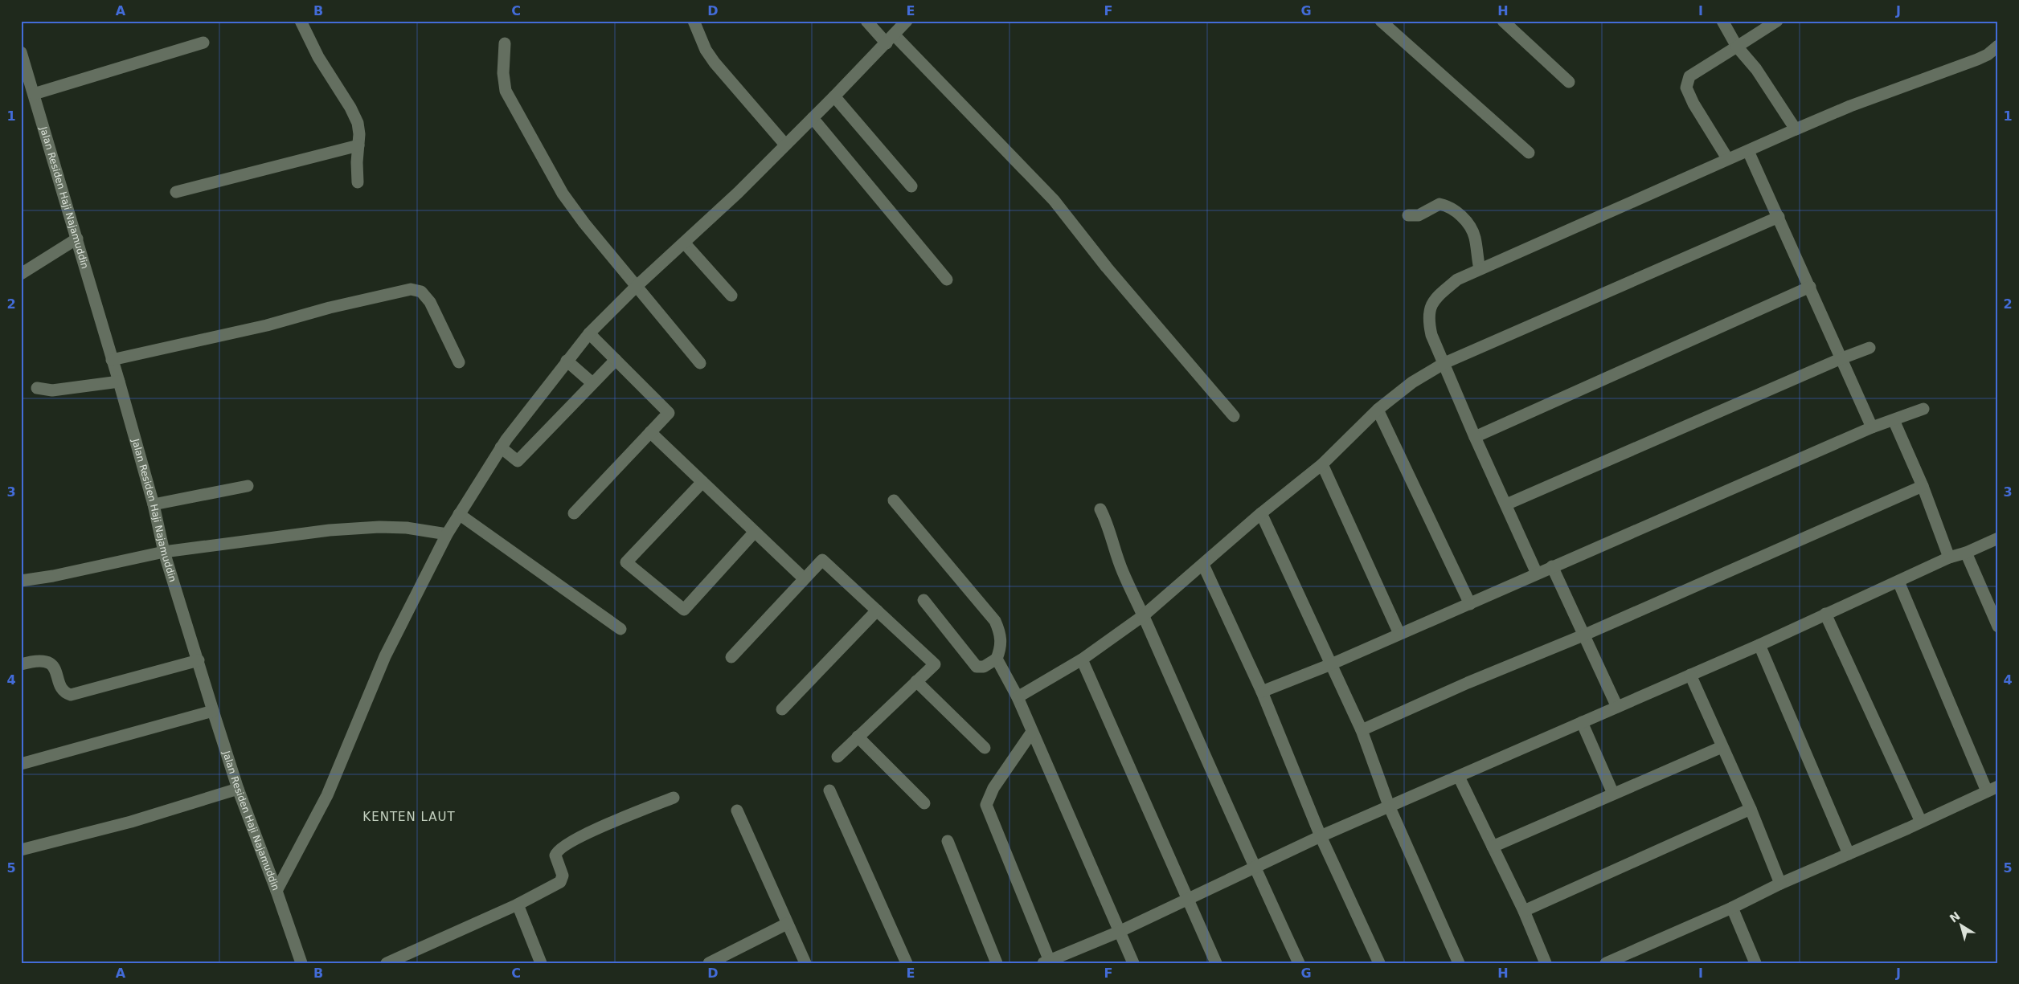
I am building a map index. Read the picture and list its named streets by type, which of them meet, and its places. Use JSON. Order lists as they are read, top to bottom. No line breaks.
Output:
{"streets":{"street":["Jalan Residen Haji Najamuddin"]},"districts":["KENTEN LAUT"],"north":"top left","grid":{"columns":["A","B","C","D","E","F","G","H","I","J"],"rows":["1","2","3","4","5"]}}
